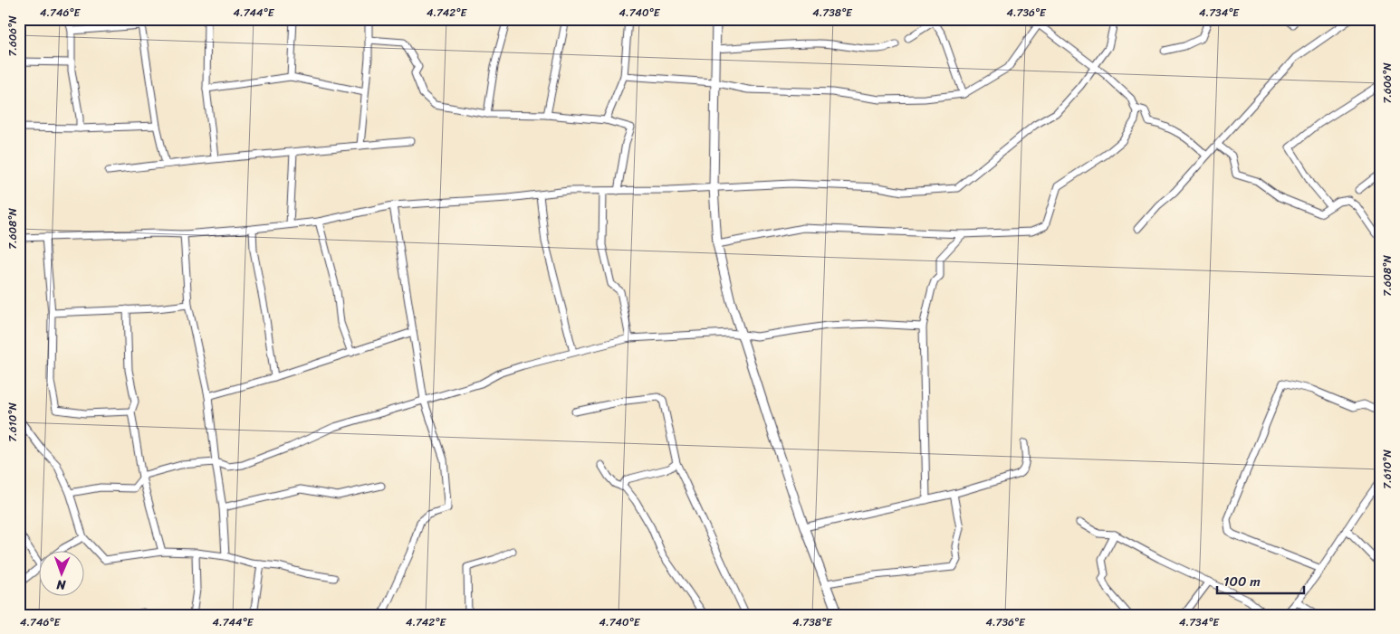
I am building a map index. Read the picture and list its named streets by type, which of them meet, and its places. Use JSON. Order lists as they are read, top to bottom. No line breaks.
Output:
{"scale_bar":"100 m","north":"bottom","coordinates":["4.746°E","4.744°E","4.742°E","4.740°E","4.738°E","4.736°E","4.734°E","7.606°N","7.608°N","7.610°N"]}
